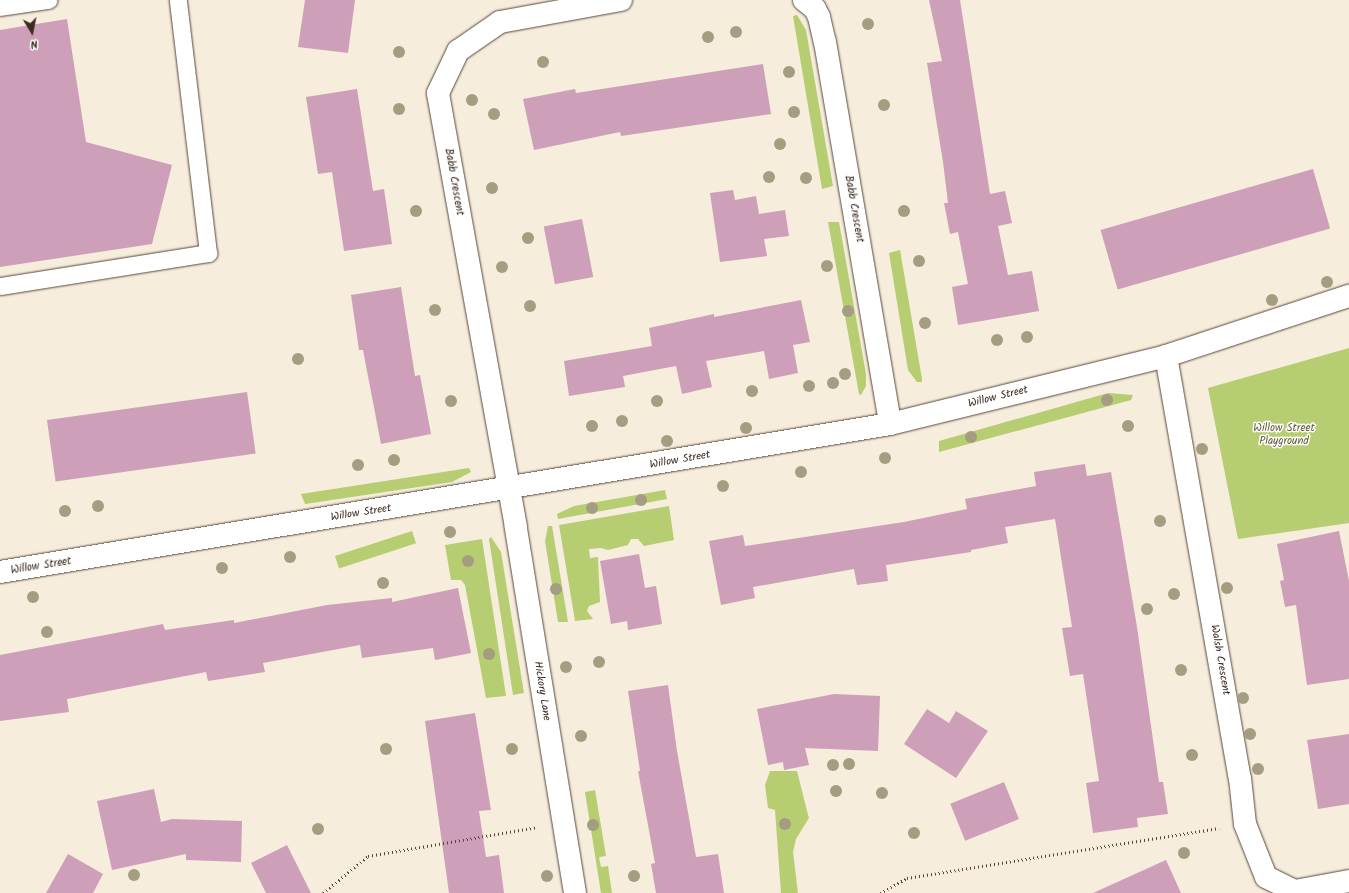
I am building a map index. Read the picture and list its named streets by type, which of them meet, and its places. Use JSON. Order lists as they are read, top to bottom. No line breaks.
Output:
{"streets":{"street":["Babb Crescent","Willow Street","Walsh Crescent","Hickory Lane"]},"crossings":[["Babb Crescent","Willow Street"],["Babb Crescent","Hickory Lane"],["Willow Street","Walsh Crescent"],["Willow Street","Hickory Lane"]],"parks":["Willow Street Playground"],"north":"bottom"}
